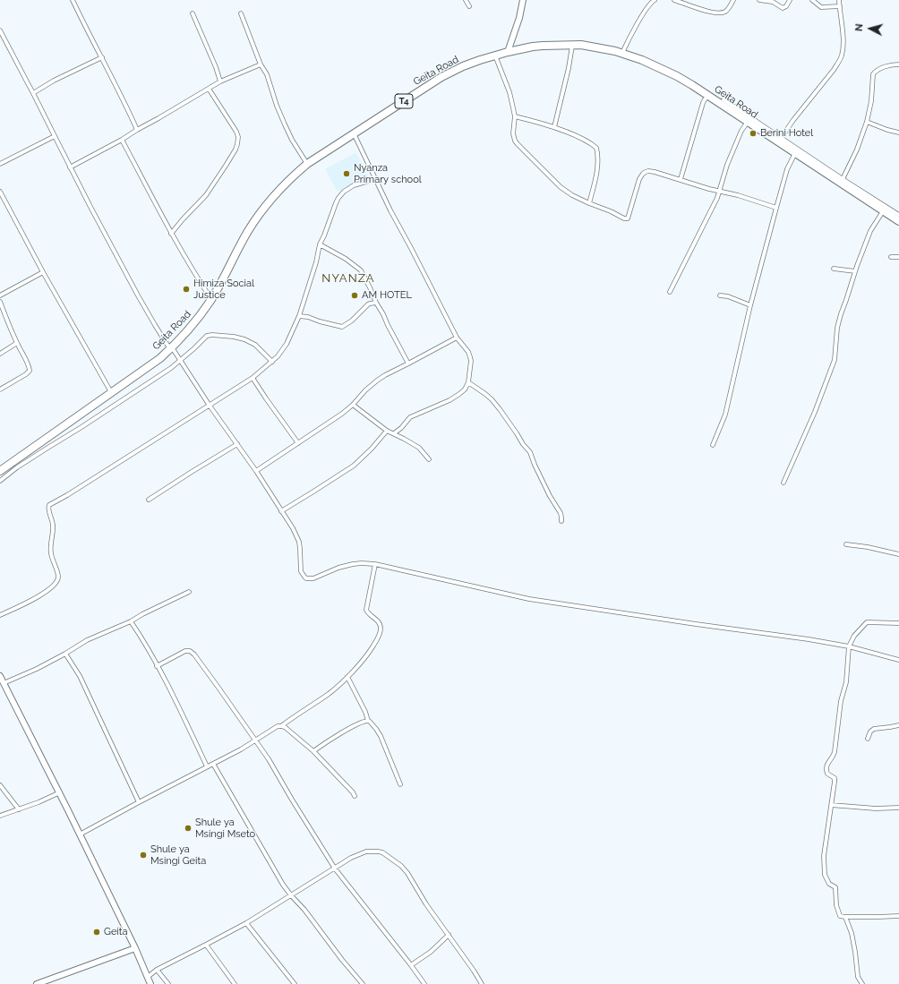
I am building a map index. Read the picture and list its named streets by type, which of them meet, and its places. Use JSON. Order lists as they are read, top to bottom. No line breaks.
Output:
{"streets":{"highway":["Geita Road","T4"]},"districts":["NYANZA"],"places":["Berini Hotel","Nyanza Primary school","Himiza Social Justice","AM HOTEL","Shule ya Msingi Mseto","Shule ya Msingi Geita","Geita"],"north":"left"}
